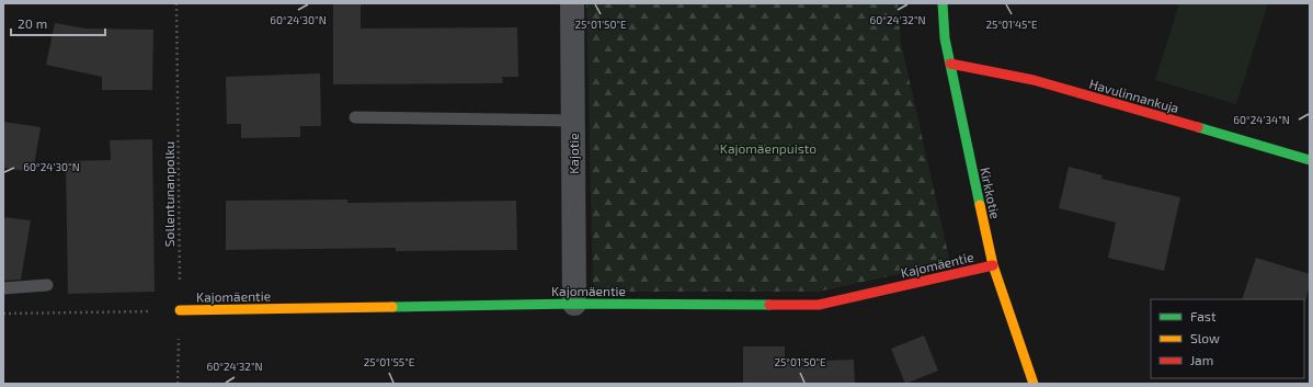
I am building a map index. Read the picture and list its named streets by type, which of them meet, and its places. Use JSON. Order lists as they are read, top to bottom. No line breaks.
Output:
{"streets":{"street":["Havulinnankuja","Kajotie","Kirkkotie","Kajomäentie"],"path":["Sollentunanpolku"]},"crossings":[["Havulinnankuja","Kirkkotie"],["Kajotie","Kajomäentie"],["Kirkkotie","Kajomäentie"],["Sollentunanpolku","Kajomäentie"]],"parks":["Kajomäenpuisto"],"legend":["Fast","Slow","Jam"],"scale_bar":"20 m","coordinates":["60°24'30\"N","60°24'32\"N","25°01'50\"E","25°01'45\"E","60°24'34\"N","25°01'55\"E"]}
